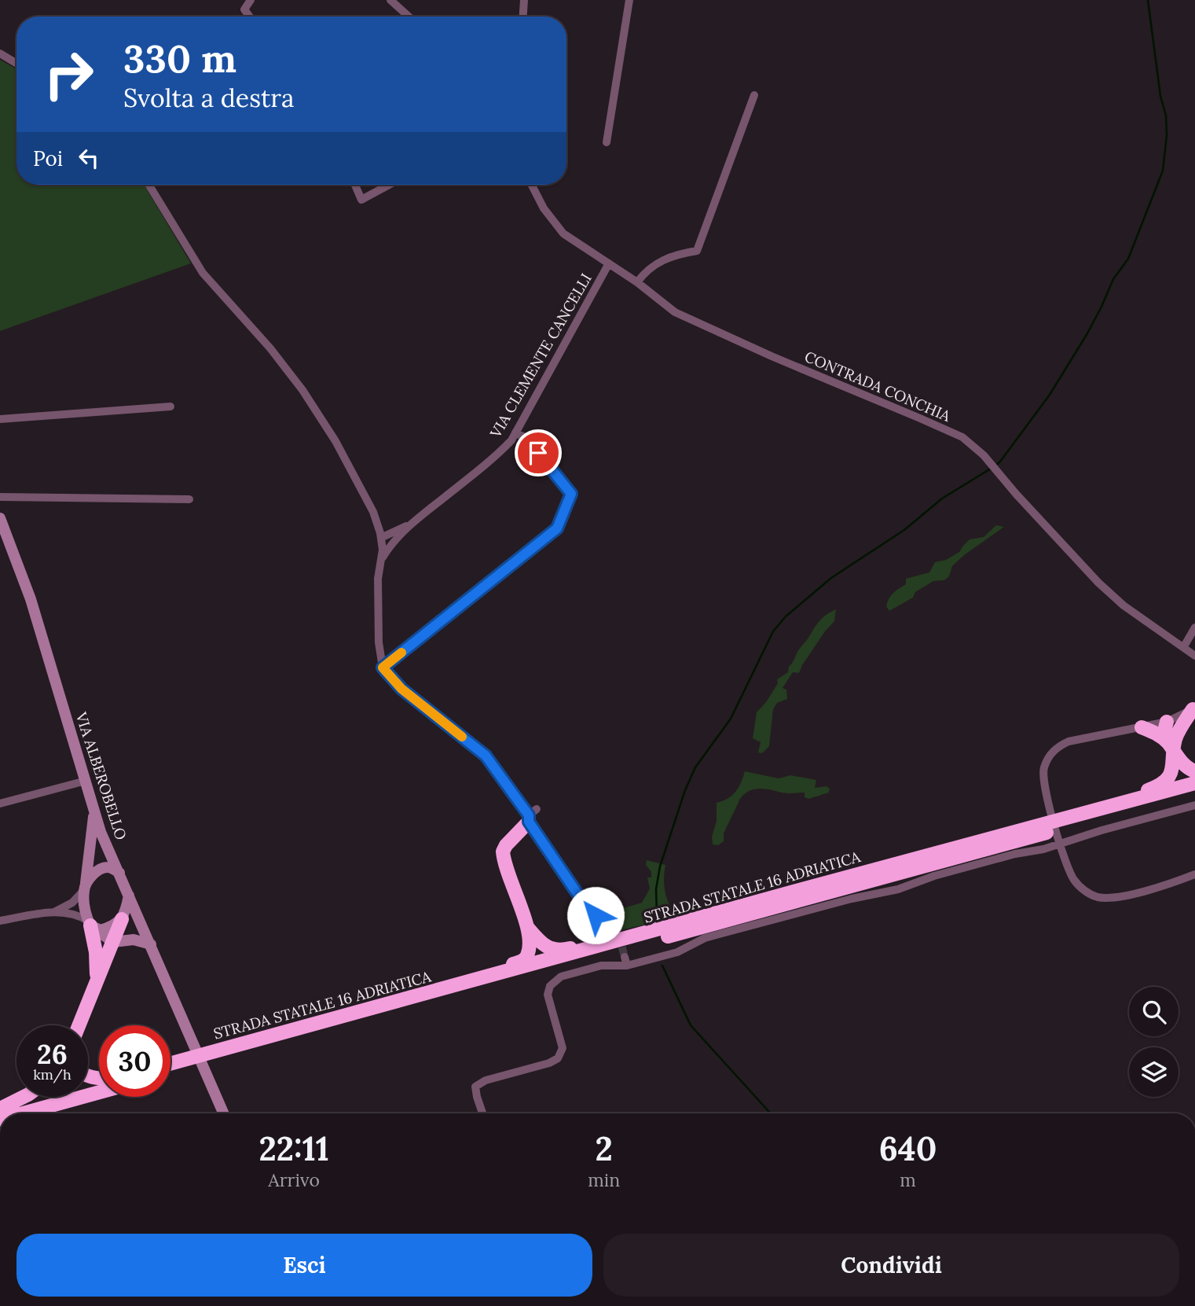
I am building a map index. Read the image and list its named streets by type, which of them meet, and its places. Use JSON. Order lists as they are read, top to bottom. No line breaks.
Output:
{"streets":{"highway":["STRADA STATALE 16 ADRIATICA"],"main road":["VIA ALBEROBELLO"],"street":["VIA CLEMENTE CANCELLI","CONTRADA CONCHIA"]},"crossings":[["VIA CLEMENTE CANCELLI","CONTRADA CONCHIA"]],"page":{"turn":["330 m","Svolta a destra"],"then":"Poi","speed":"26 km/h","limit":"30","eta":["22:11","Arrivo","2","min","640","m"],"buttons":["Esci","Condividi"]}}
